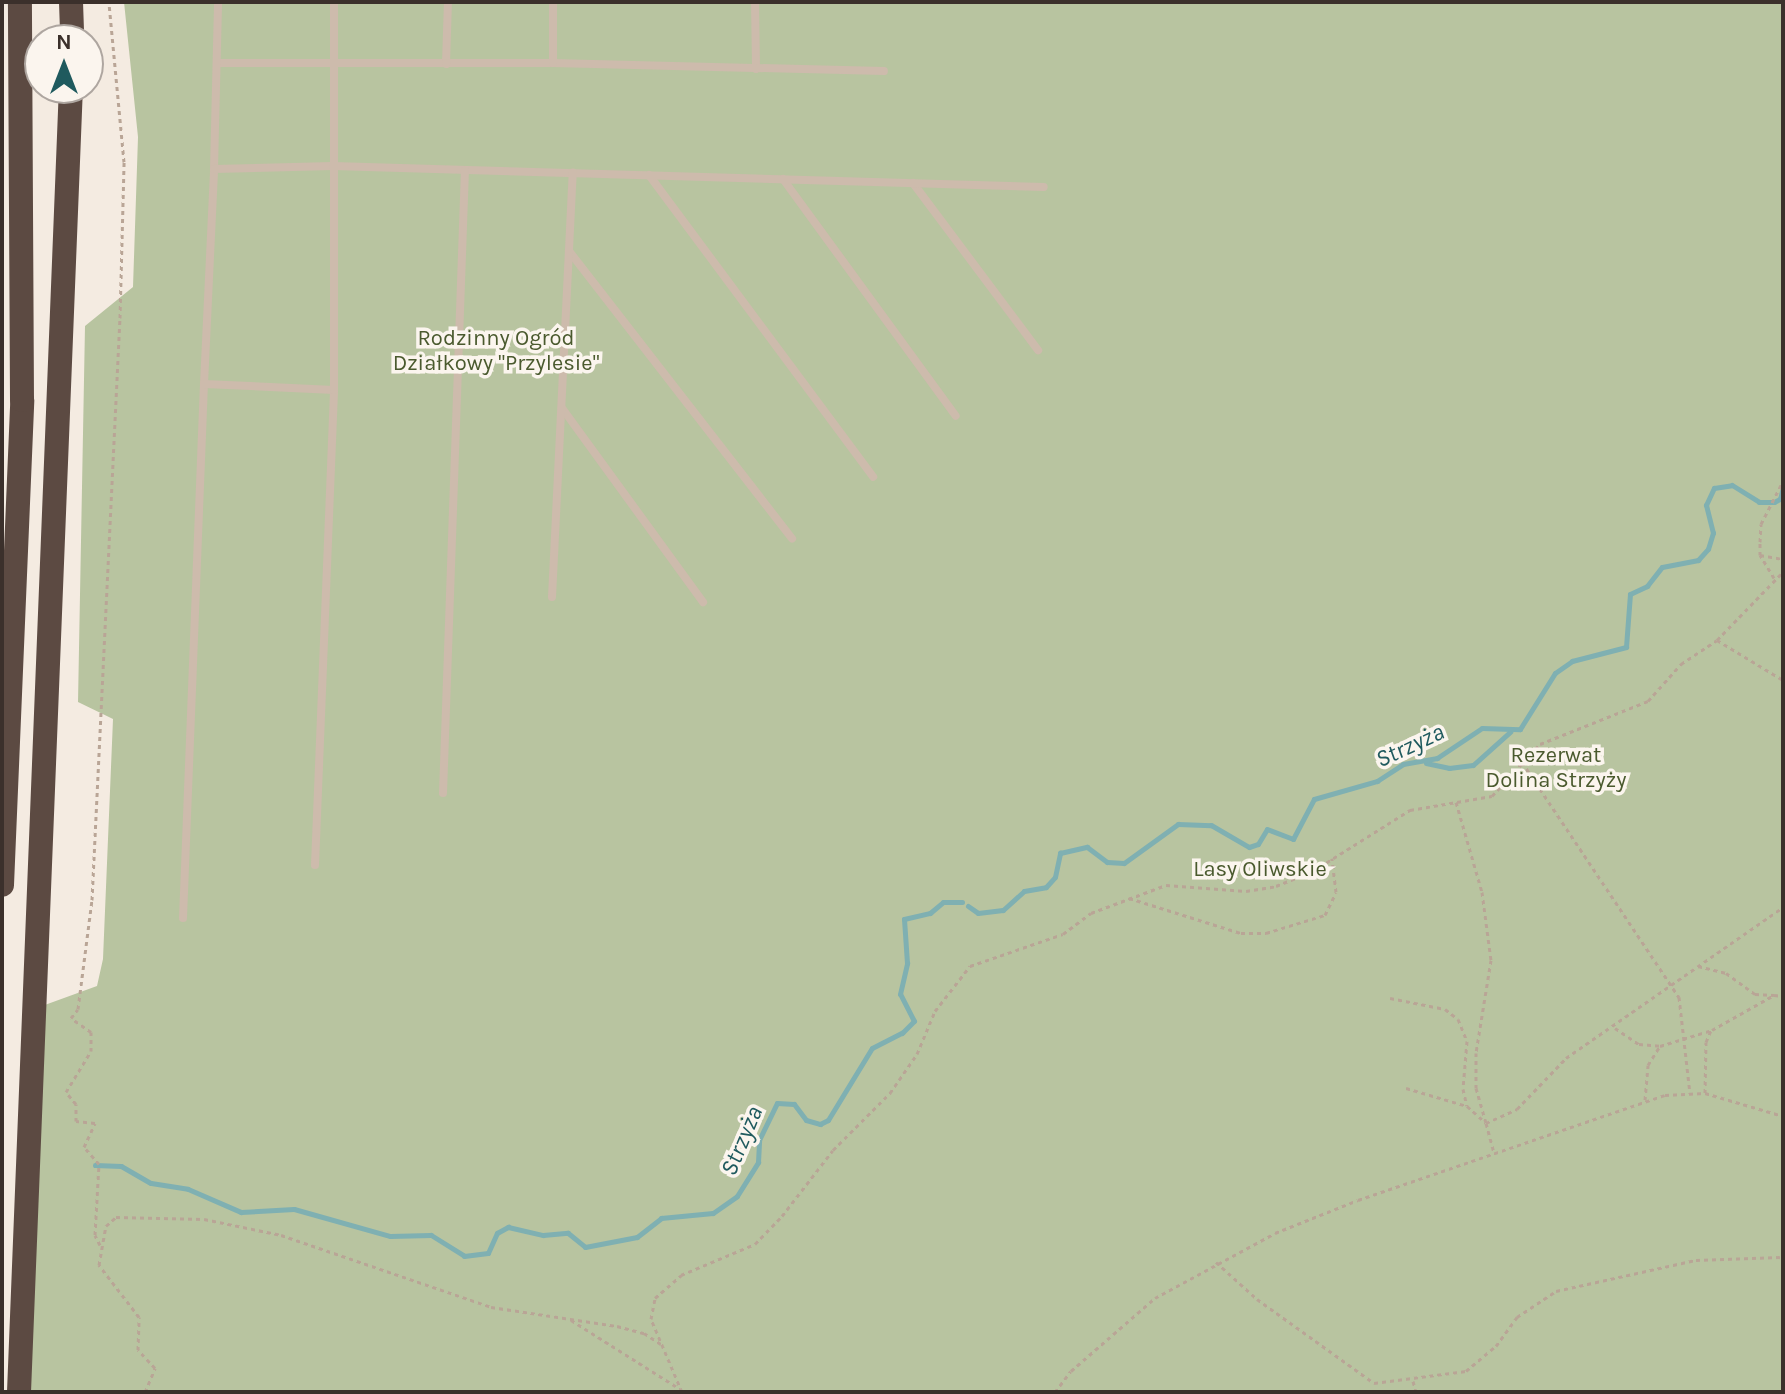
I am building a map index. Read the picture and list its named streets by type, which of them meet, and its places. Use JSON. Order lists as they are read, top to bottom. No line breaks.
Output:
{"water":["Strzyża"],"parks":["Rodzinny Ogród Działkowy \"Przylesie\"","Rezerwat Dolina Strzyży","Lasy Oliwskie"],"north":"top"}
